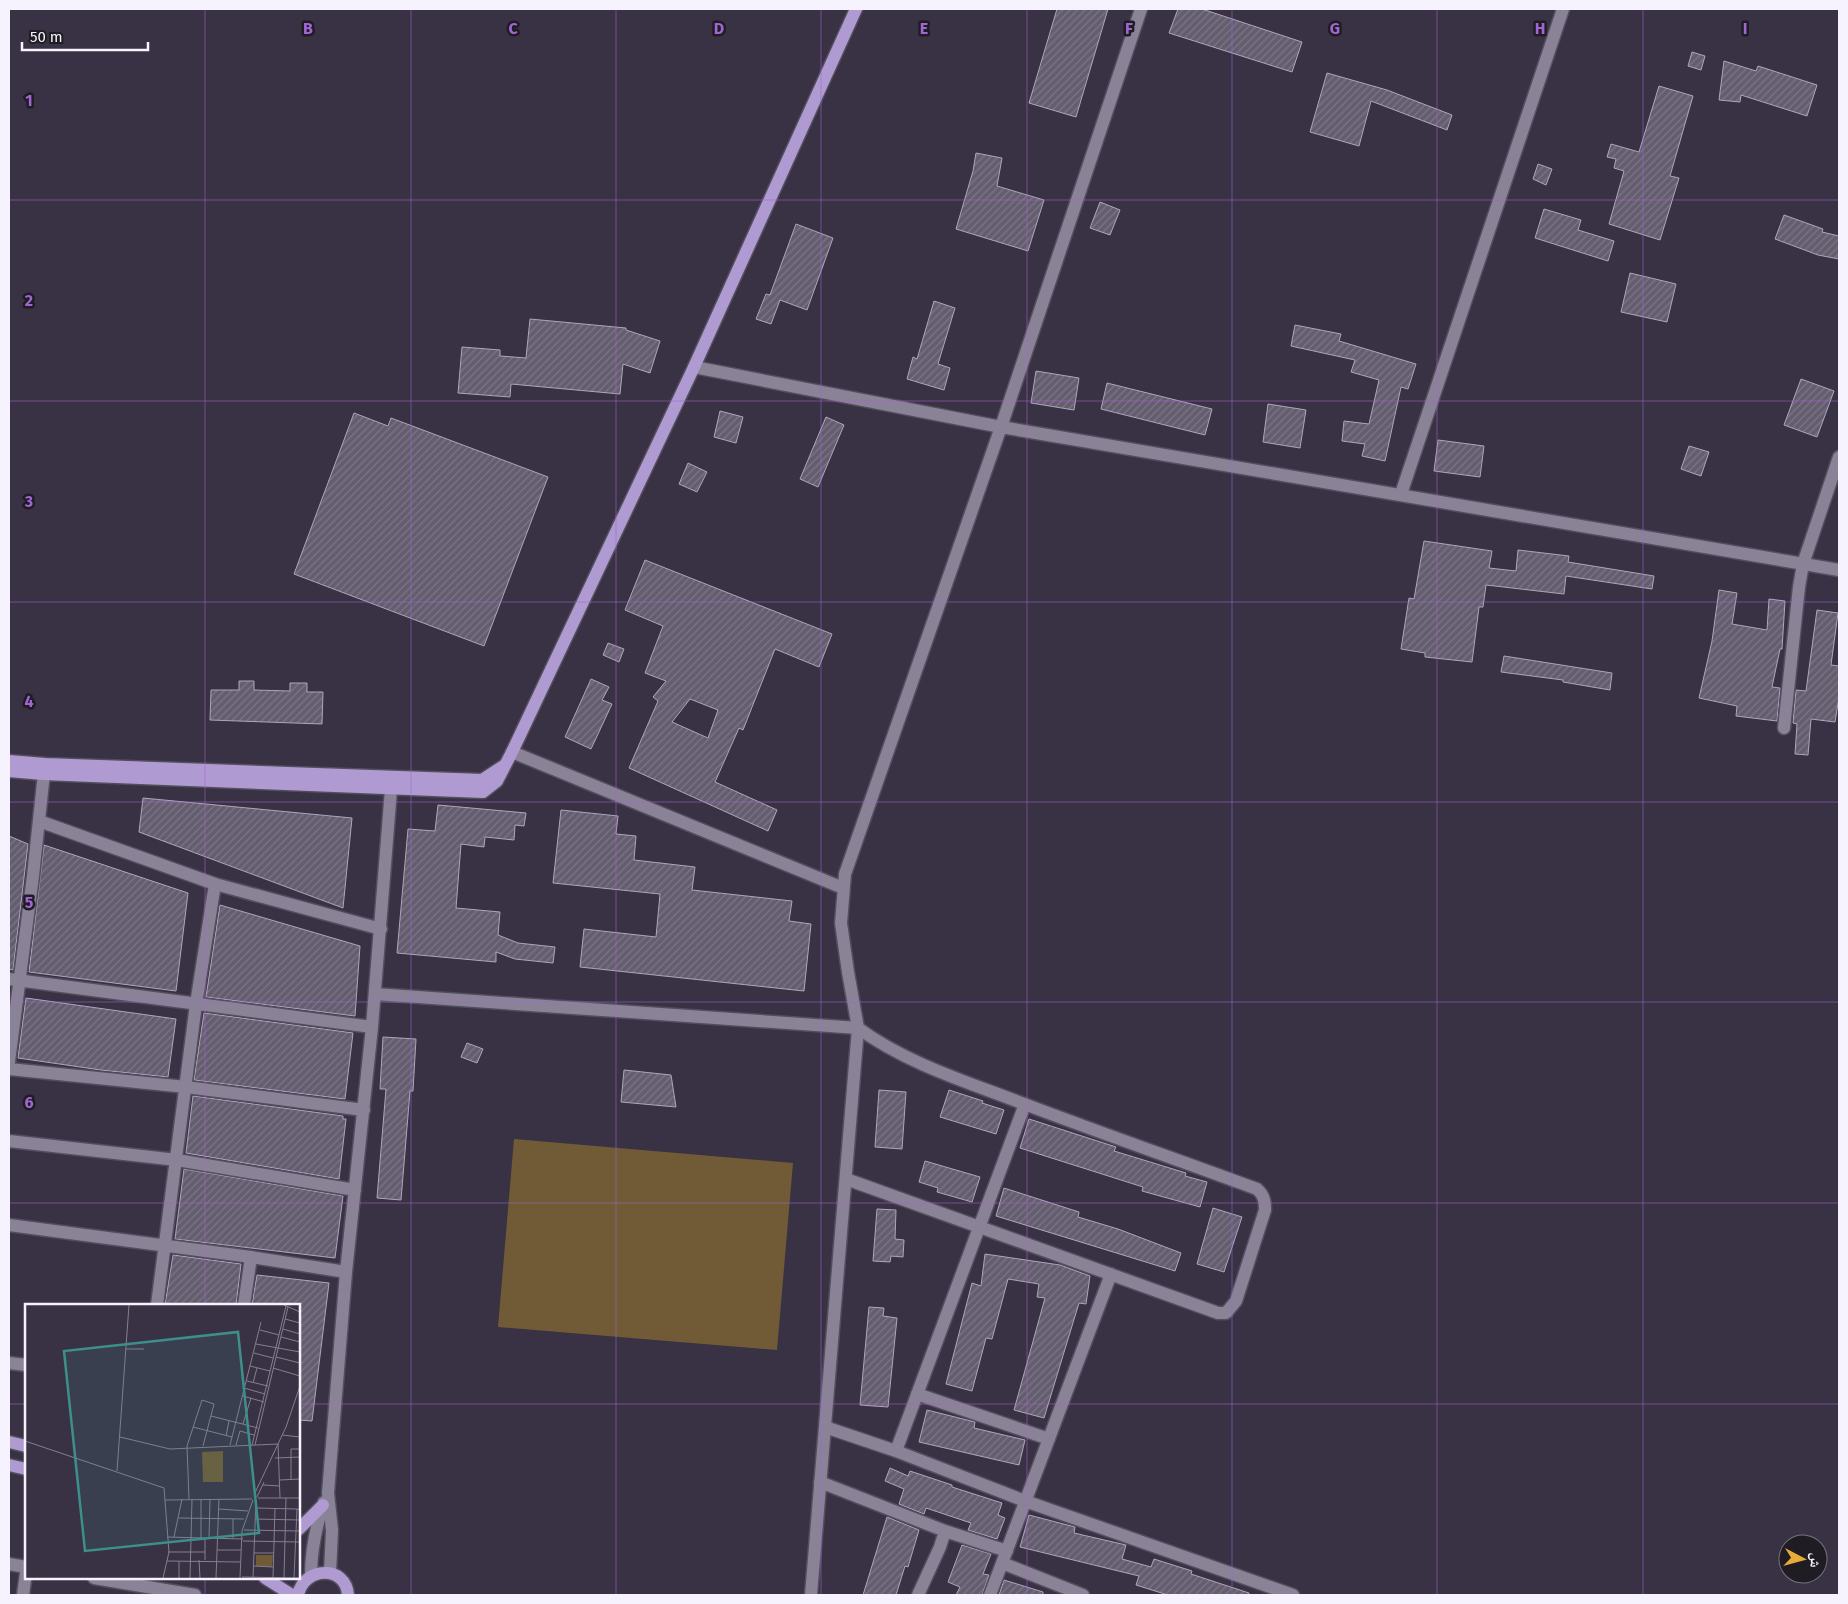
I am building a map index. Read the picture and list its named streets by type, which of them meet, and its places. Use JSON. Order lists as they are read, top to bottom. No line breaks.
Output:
{"scale_bar":"50 m","north":"right","grid":{"columns":["B","C","D","E","F","G","H","I"],"rows":["1","2","3","4","5","6"]}}
